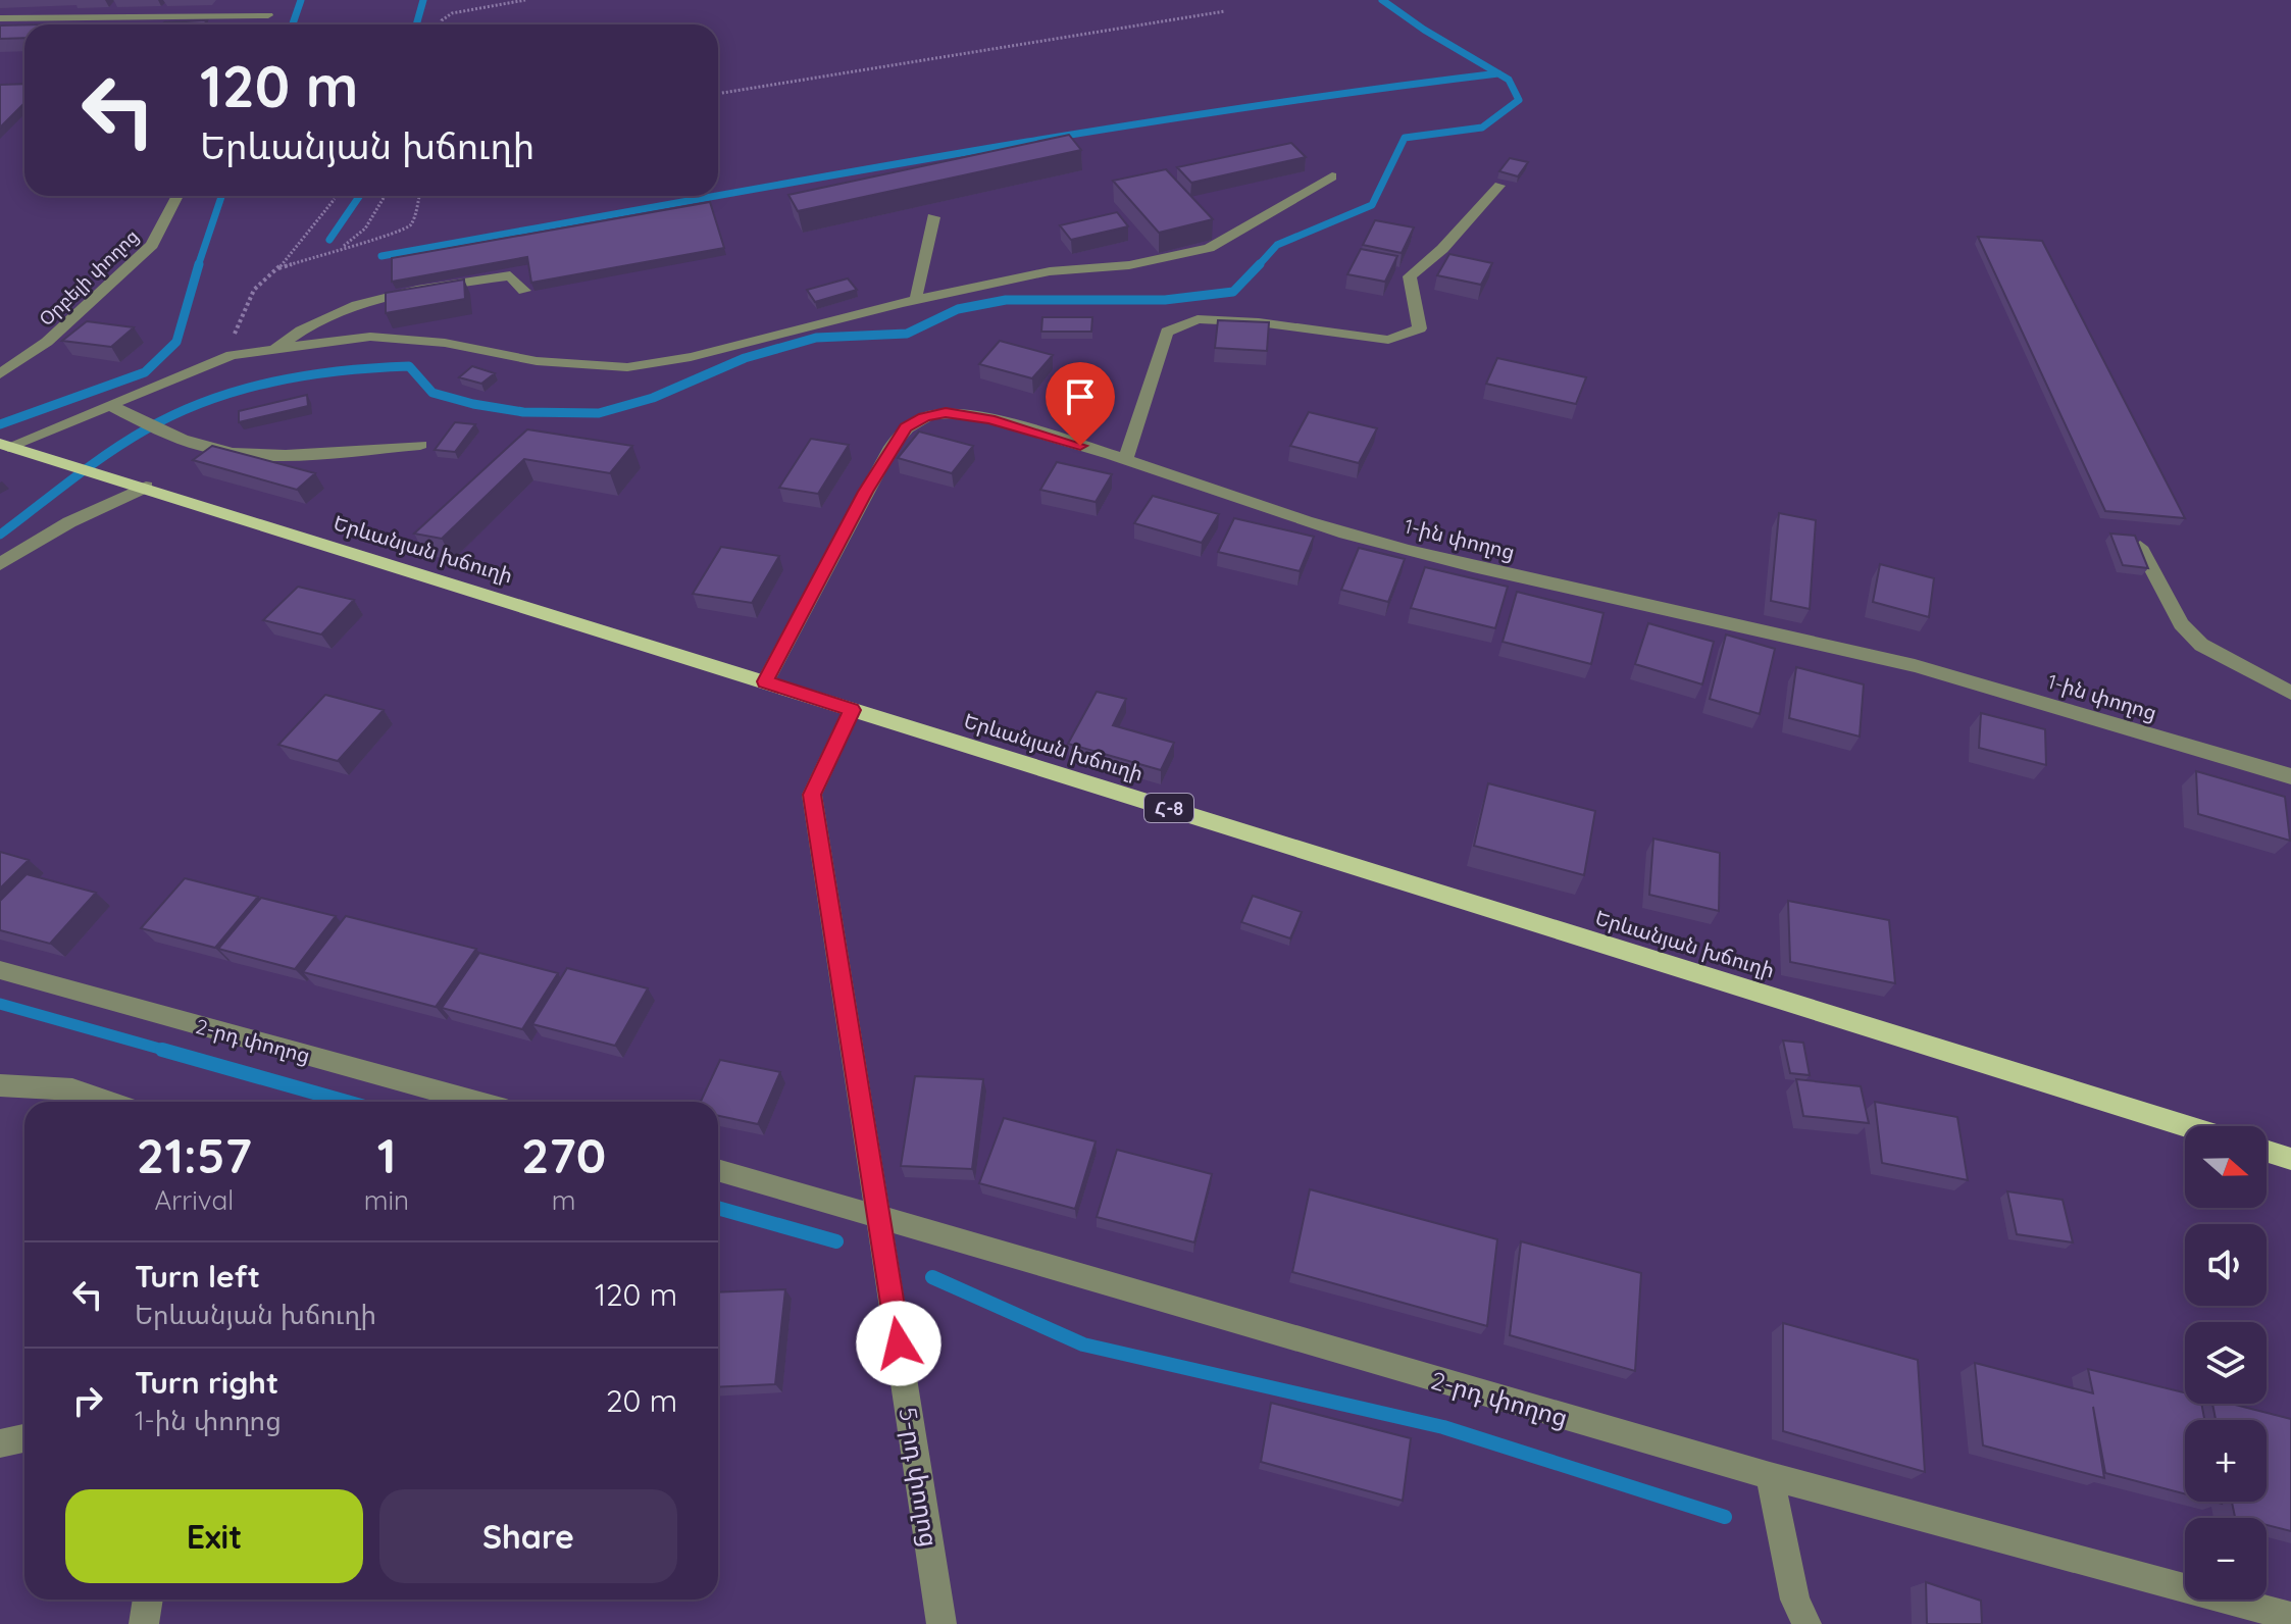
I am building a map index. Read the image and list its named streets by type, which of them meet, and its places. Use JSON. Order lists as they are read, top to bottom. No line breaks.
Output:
{"streets":{"main road":["Երևանյան խճուղի","Հ-8"],"street":["Օրբելի փողոց","1-ին փողոց","2-րդ փողոց","5-րդ փողոց"]},"crossings":[["1-ին փողոց","Երևանյան խճուղի"],["Երևանյան խճուղի","5-րդ փողոց"],["2-րդ փողոց","5-րդ փողոց"]],"north":"right","page":{"turn":["120 m","Երևանյան խճուղի"],"eta":["21:57","Arrival","1","min","270","m"],"map_buttons":["+","−"],"list":[{"name":"Turn left","note":"Երևանյան խճուղի","value":"120 m"},{"name":"Turn right","note":"1-ին փողոց","value":"20 m"}],"buttons":["Exit","Share"]}}
